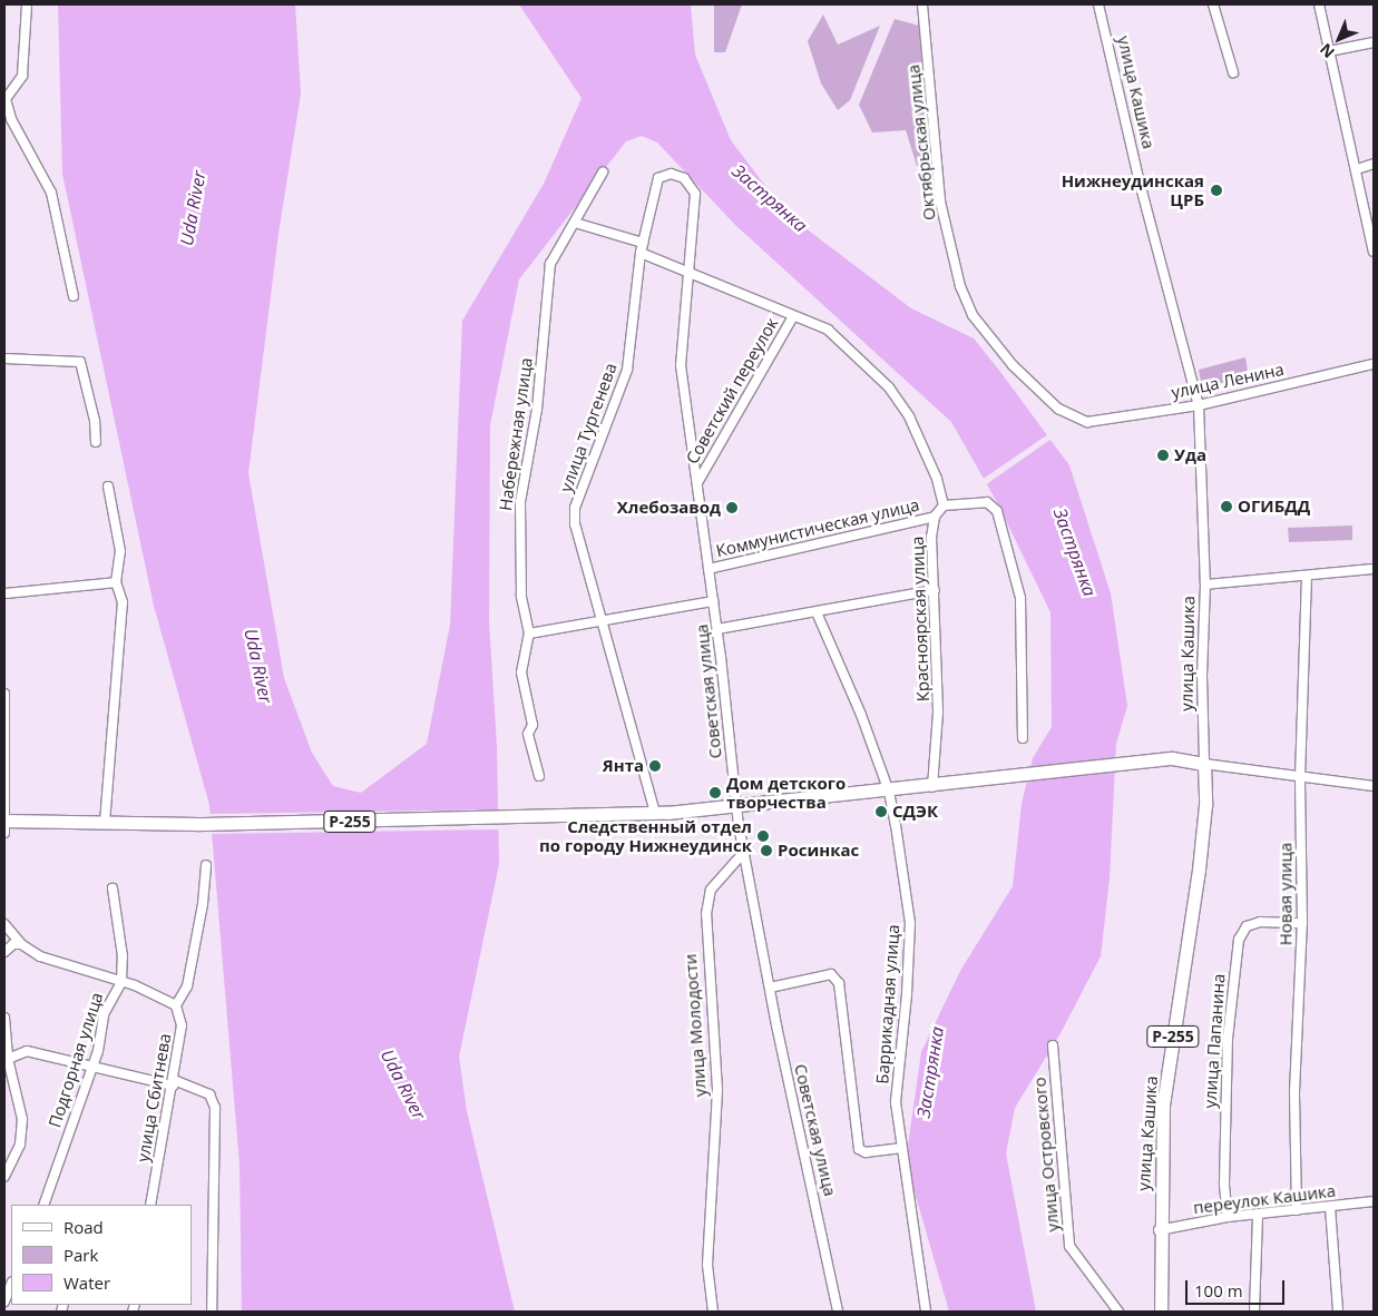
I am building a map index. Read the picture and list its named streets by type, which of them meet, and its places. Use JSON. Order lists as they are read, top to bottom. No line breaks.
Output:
{"streets":{"highway":["улица Кашика","Р-255"],"street":["Октябрьская улица","улица Ленина","Советский переулок","улица Тургенева","Набережная улица","Коммунистическая улица","Красноярская улица","Советская улица","Новая улица","Баррикадная улица","улица Молодости","улица Папанина","Подгорная улица","улица Сбитнева","улица Островского","переулок Кашика"]},"crossings":[["улица Кашика","улица Ленина"],["улица Кашика","Р-255"],["улица Кашика","переулок Кашика"],["Октябрьская улица","улица Ленина"],["Советский переулок","Советская улица"],["улица Тургенева","Советская улица"],["улица Тургенева","Р-255"],["Коммунистическая улица","Красноярская улица"],["Коммунистическая улица","Советская улица"],["Красноярская улица","Р-255"],["Советская улица","Р-255"],["Советская улица","улица Молодости"],["Р-255","Баррикадная улица"],["Новая улица","улица Папанина"],["Новая улица","переулок Кашика"],["улица Папанина","переулок Кашика"]],"water":["Застрянка","Uda River"],"places":["Нижнеудинская ЦРБ","Уда","ОГИБДД","Хлебозавод","Янта","Дом детского творчества","СДЭК","Следственный отдел по городу Нижнеудинск","Росинкас"],"legend":["Road","Park","Water"],"scale_bar":"100 m","north":"bottom left"}
